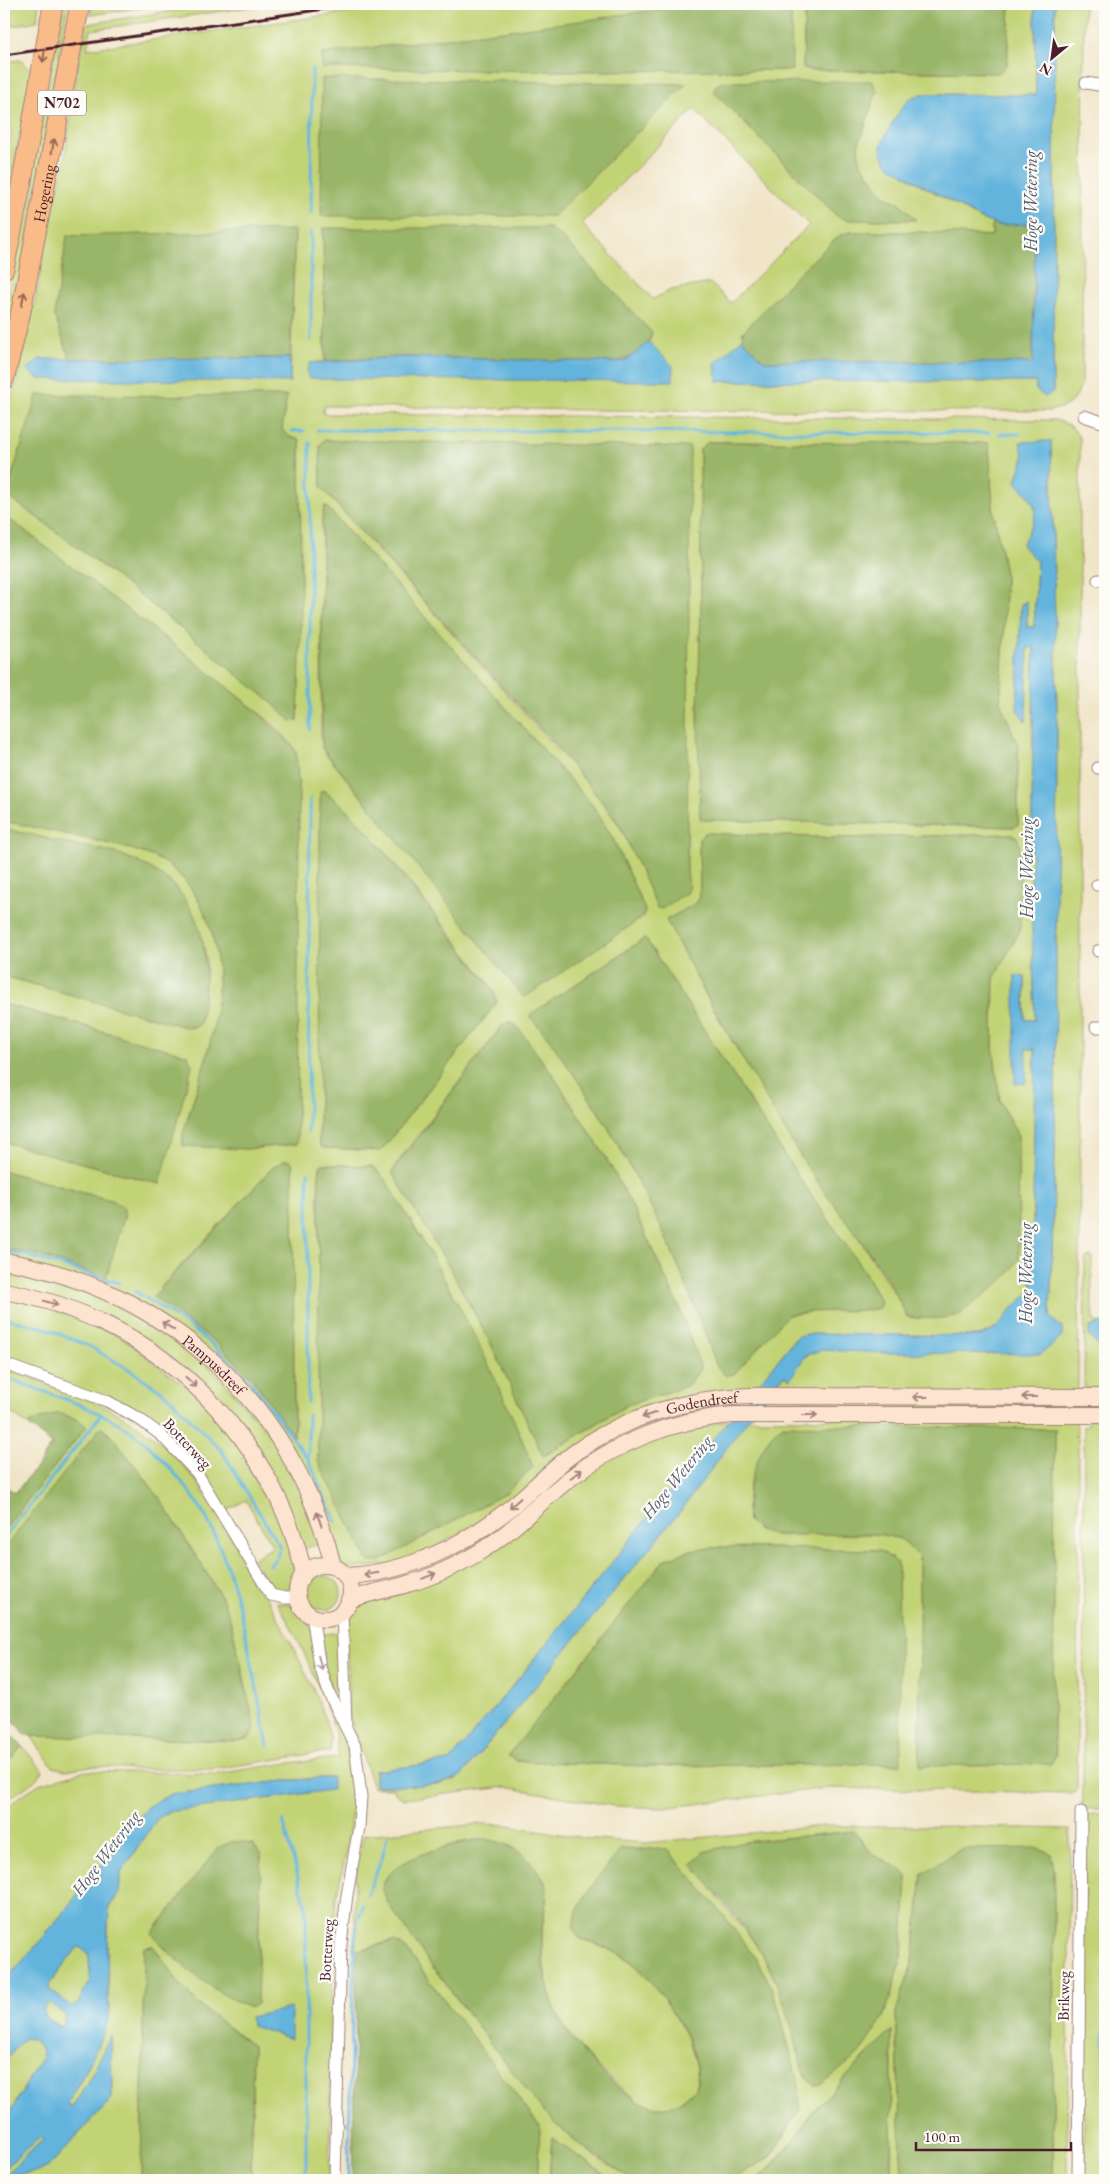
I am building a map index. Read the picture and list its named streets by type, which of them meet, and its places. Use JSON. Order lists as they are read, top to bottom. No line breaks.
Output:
{"streets":{"highway":["N702","Hogering"],"main road":["Pampusdreef","Godendreef"],"street":["Botterweg","Brikweg"]},"crossings":[["Pampusdreef","Godendreef"],["Pampusdreef","Botterweg"],["Godendreef","Botterweg"]],"water":["Hoge Wetering"],"scale_bar":"100 m","north":"bottom left"}
